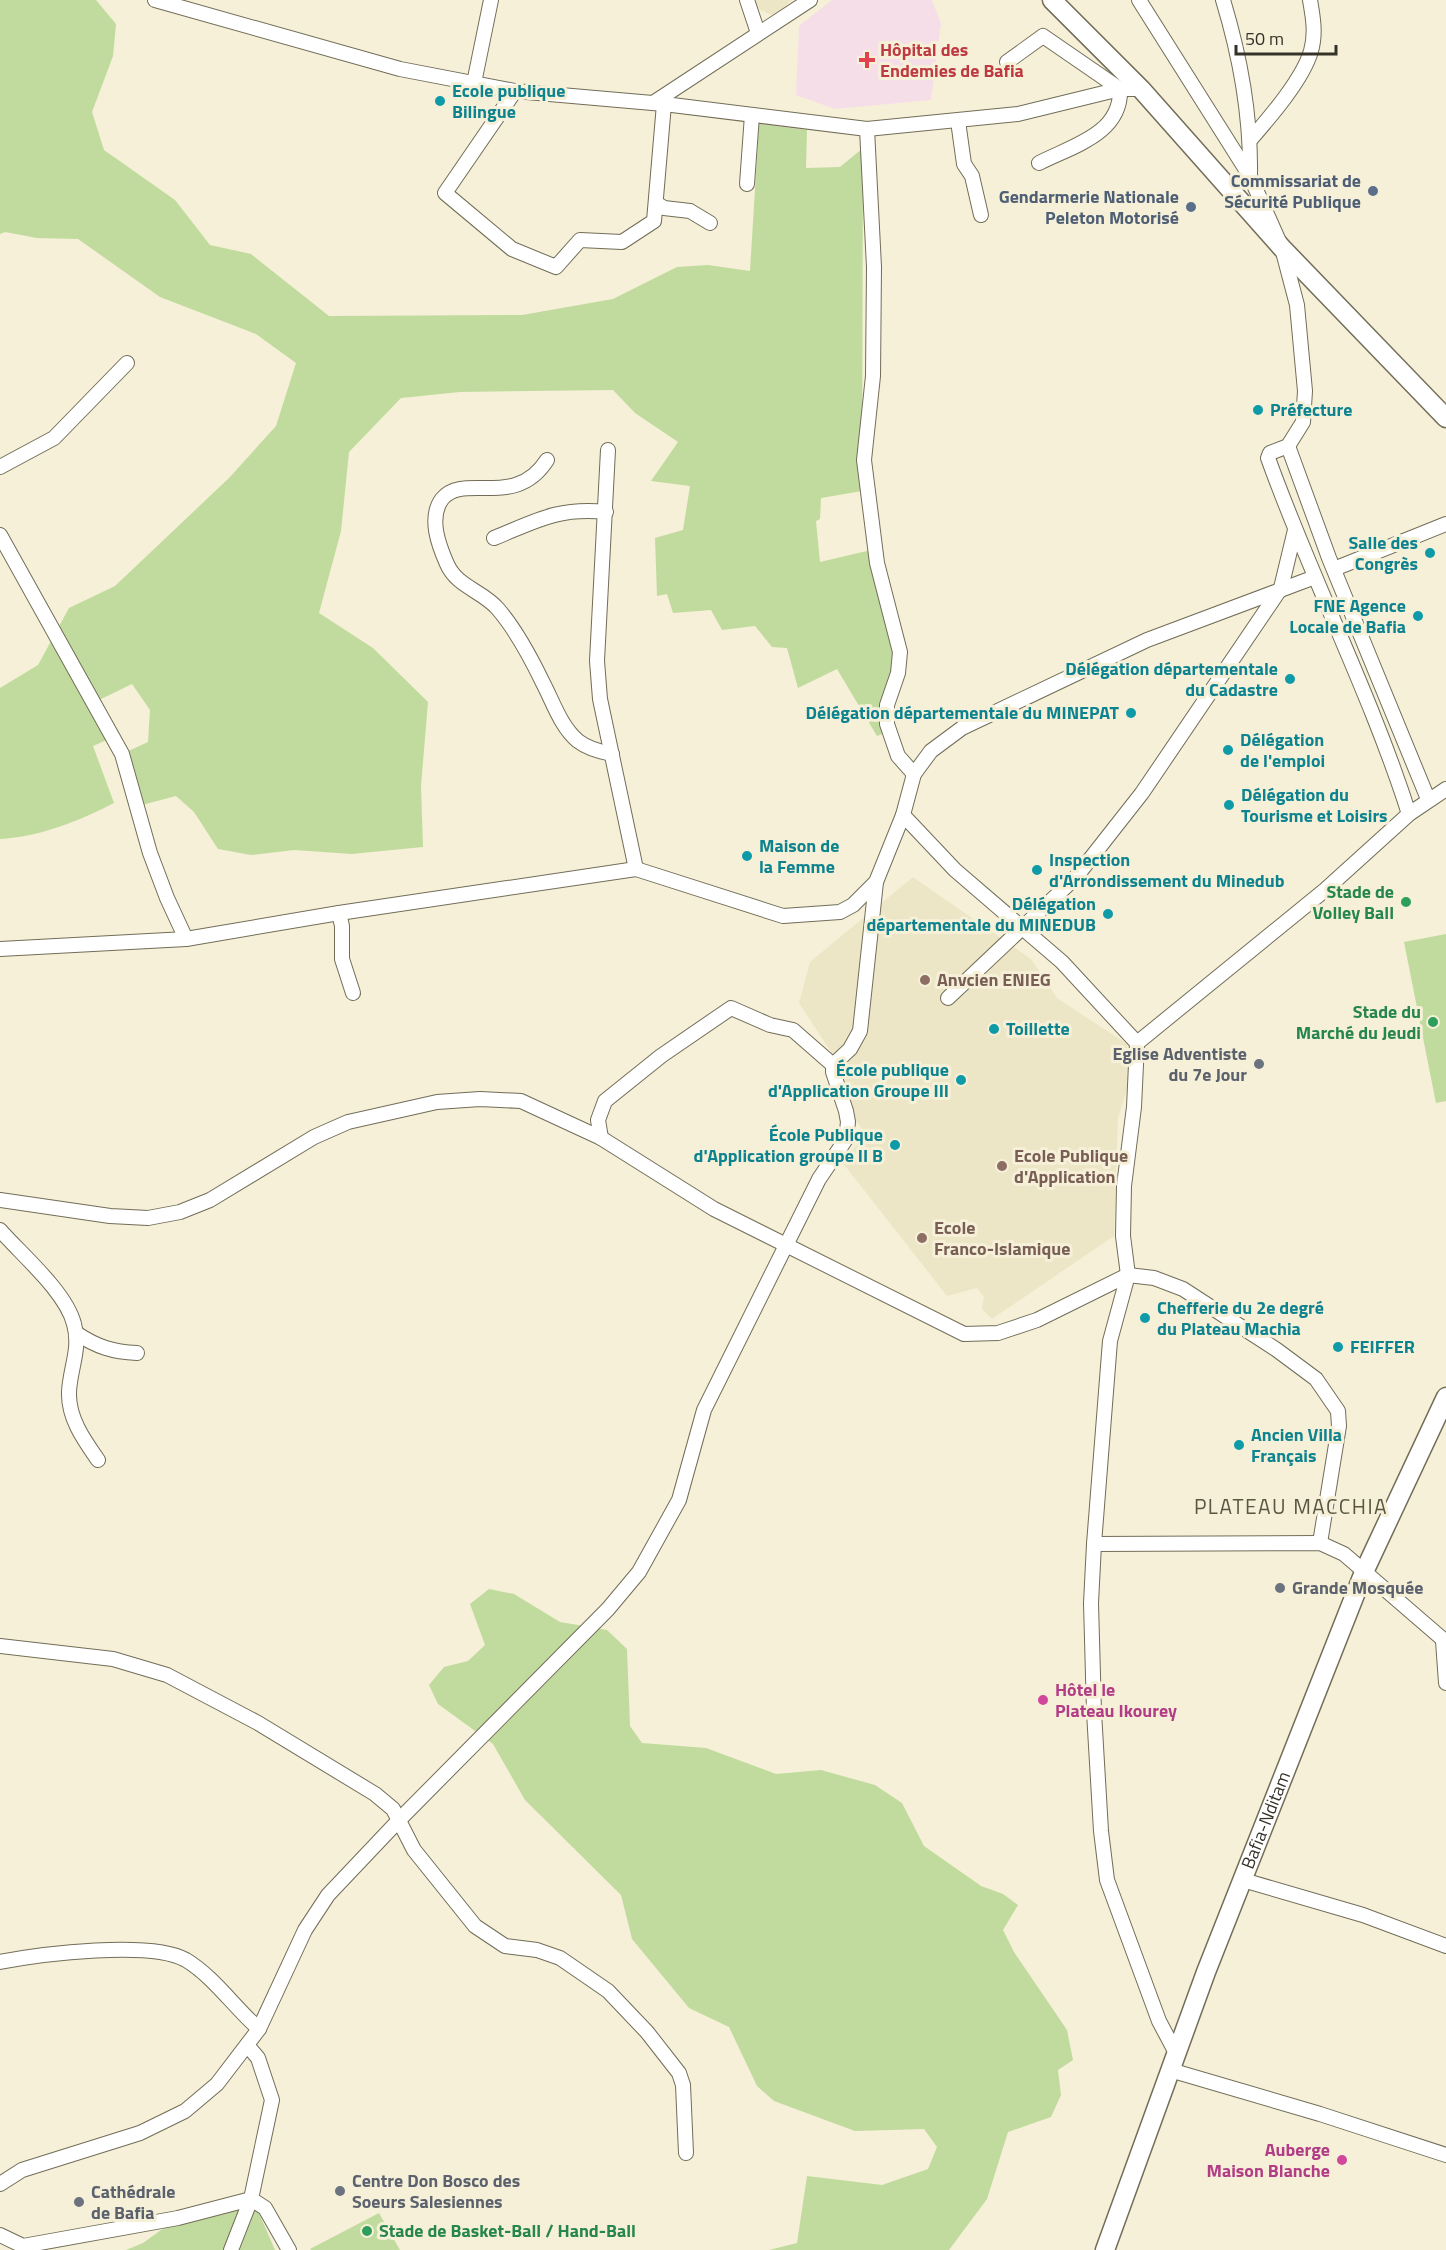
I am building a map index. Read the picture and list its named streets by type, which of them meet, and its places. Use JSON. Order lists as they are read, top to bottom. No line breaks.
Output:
{"streets":{"main road":["Bafia-Nditam"]},"districts":["PLATEAU MACCHIA"],"places":{"health":["Hôpital des Endemies de Bafia"],"other":["Ecole publique Bilingue","Commissariat de Sécurité Publique","Gendarmerie Nationale Peleton Motorisé","Préfecture","Salle des Congrès","FNE Agence Locale de Bafia","Délégation départementale du Cadastre","Délégation départementale du MINEPAT","Délégation de l'emploi","Délégation du Tourisme et Loisirs","Maison de la Femme","Inspection d'Arrondissement du Minedub","Stade de Volley Ball","Délégation départementale du MINEDUB","Anvcien ENIEG","Stade du Marché du Jeudi","Toillette","Eglise Adventiste du 7e Jour","École publique d'Application Groupe III","École Publique d'Application groupe II B","Ecole Publique d'Application","Ecole Franco-Islamique","Chefferie du 2e degré du Plateau Machia","FEIFFER","Ancien Villa Français","Grande Mosquée","Hôtel le Plateau Ikourey","Auberge Maison Blanche","Centre Don Bosco des Soeurs Salesiennes","Cathédrale de Bafia","Stade de Basket-Ball / Hand-Ball"]},"scale_bar":"50 m"}
